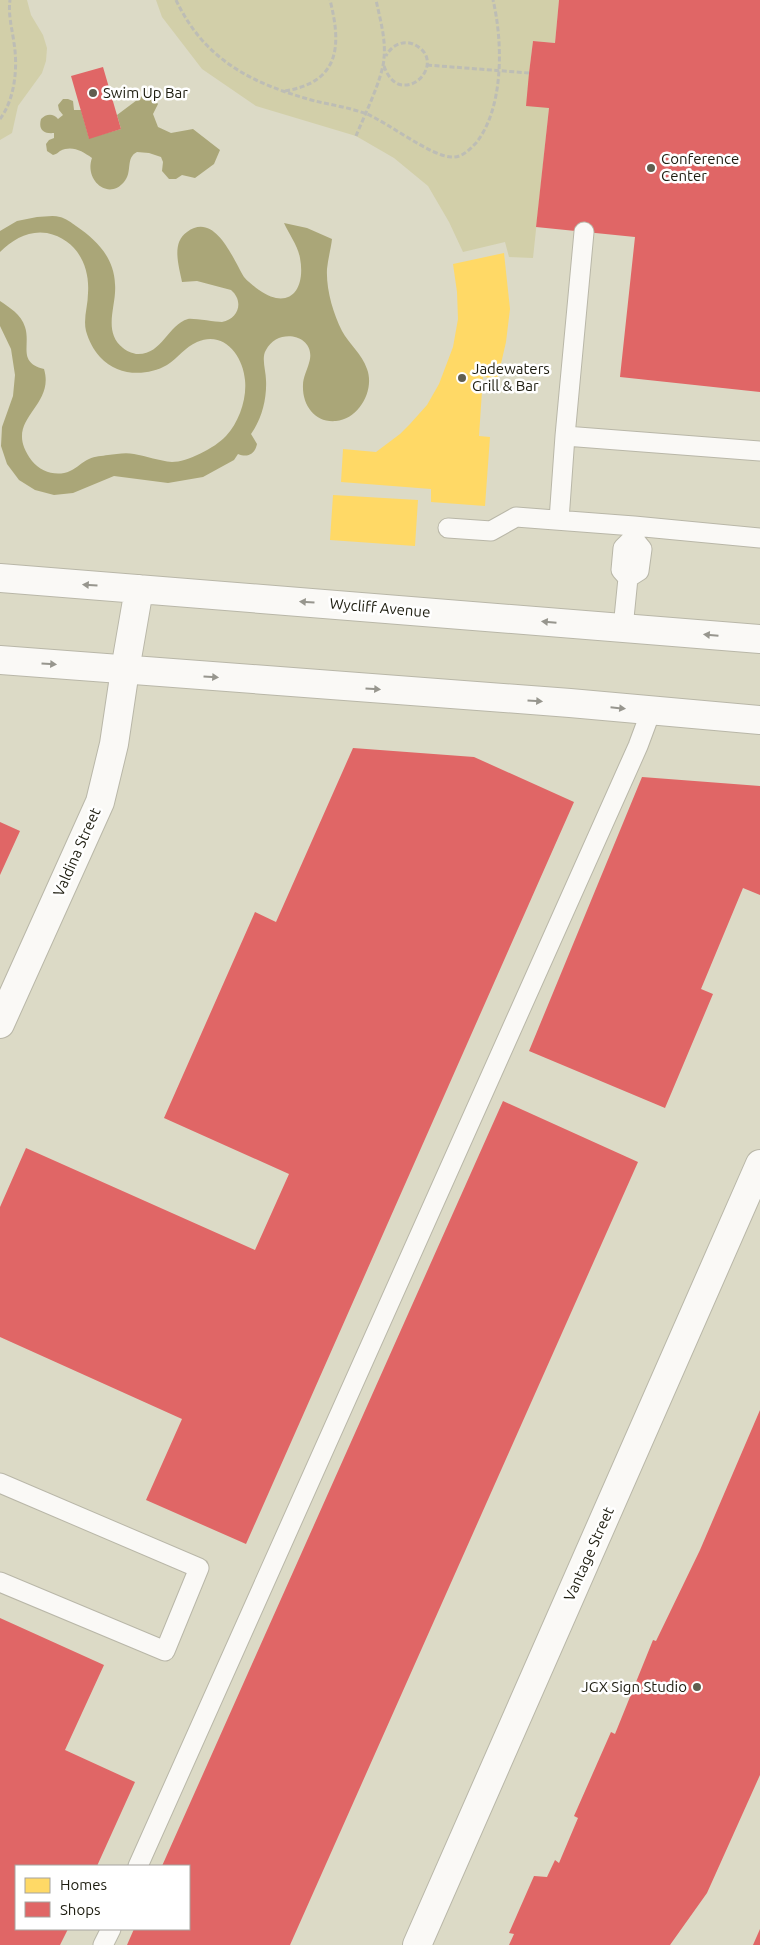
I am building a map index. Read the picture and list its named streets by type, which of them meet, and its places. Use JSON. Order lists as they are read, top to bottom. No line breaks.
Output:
{"streets":{"main road":["Wycliff Avenue","Valdina Street","Vantage Street"]},"crossings":[["Wycliff Avenue","Valdina Street"]],"places":["Swim Up Bar","Conference Center","Jadewaters Grill & Bar","JGX Sign Studio"],"legend":["Homes","Shops"]}
